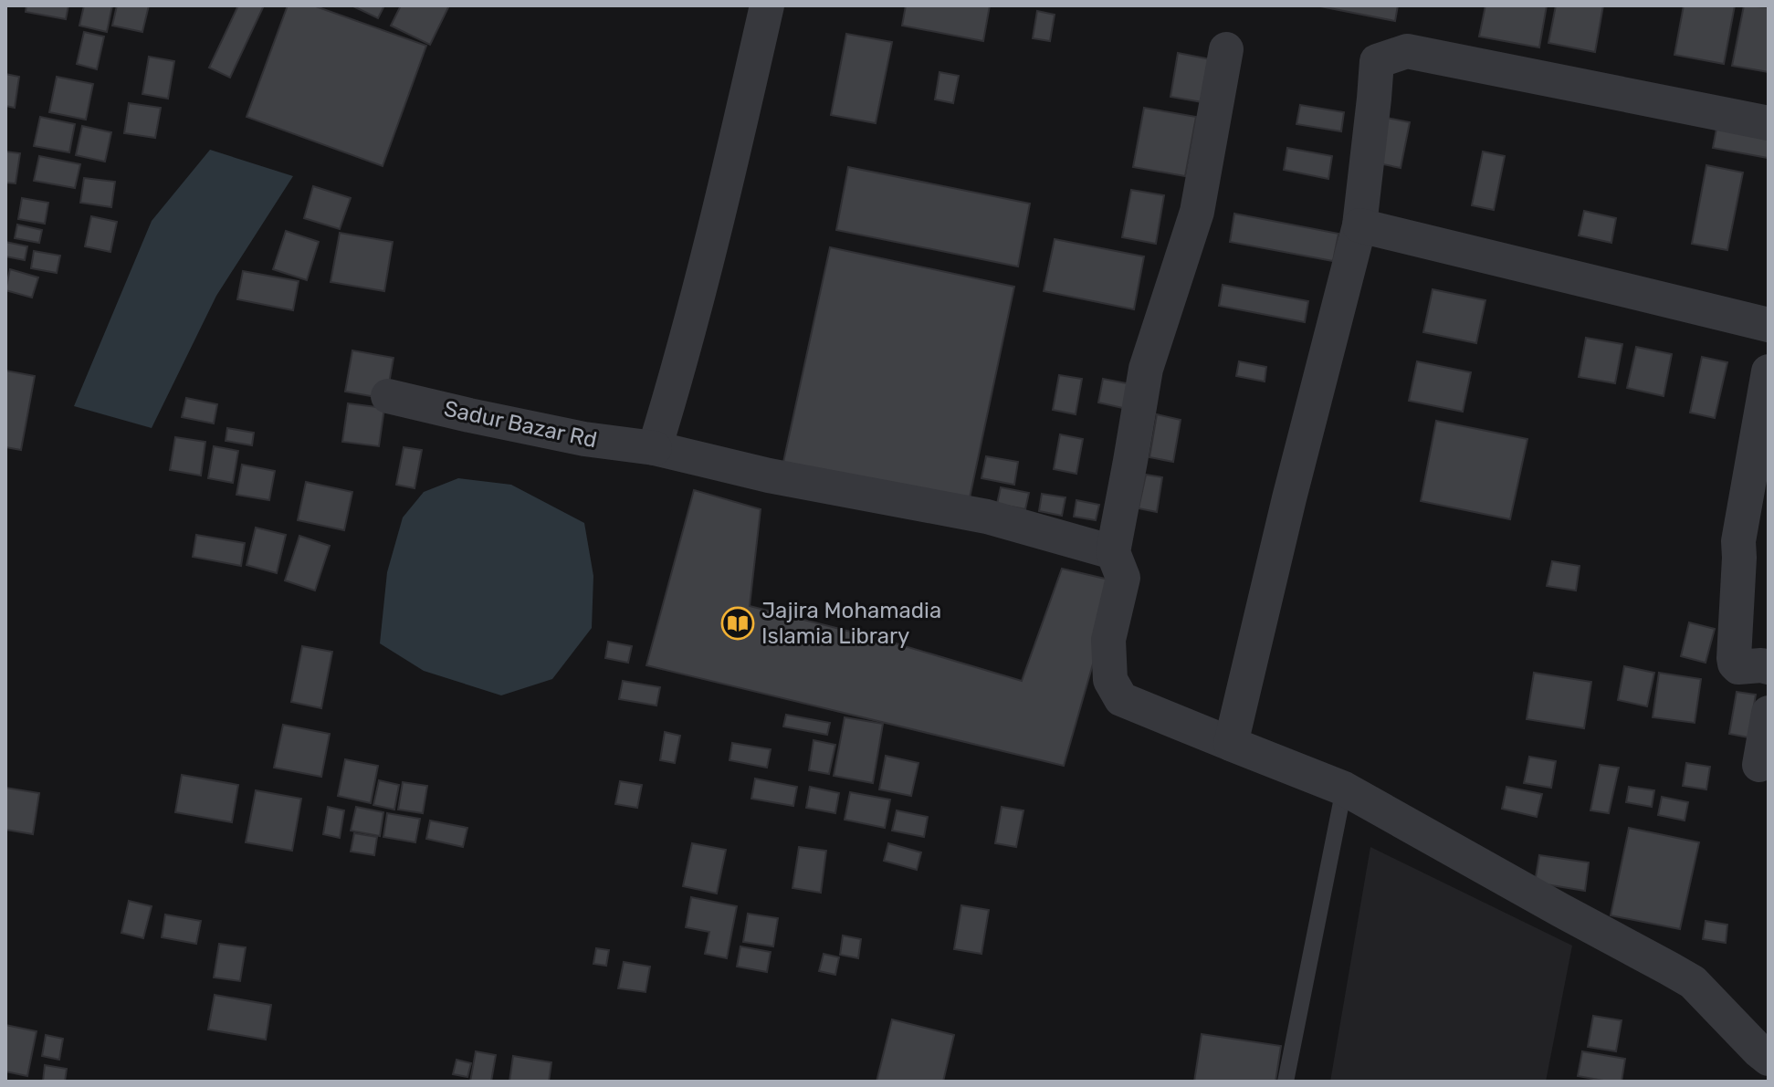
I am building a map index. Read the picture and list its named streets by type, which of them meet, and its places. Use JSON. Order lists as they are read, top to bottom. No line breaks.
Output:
{"streets":{"street":["Sadur Bazar Rd"]},"places":{"library":["Jajira Mohamadia Islamia Library"]}}
